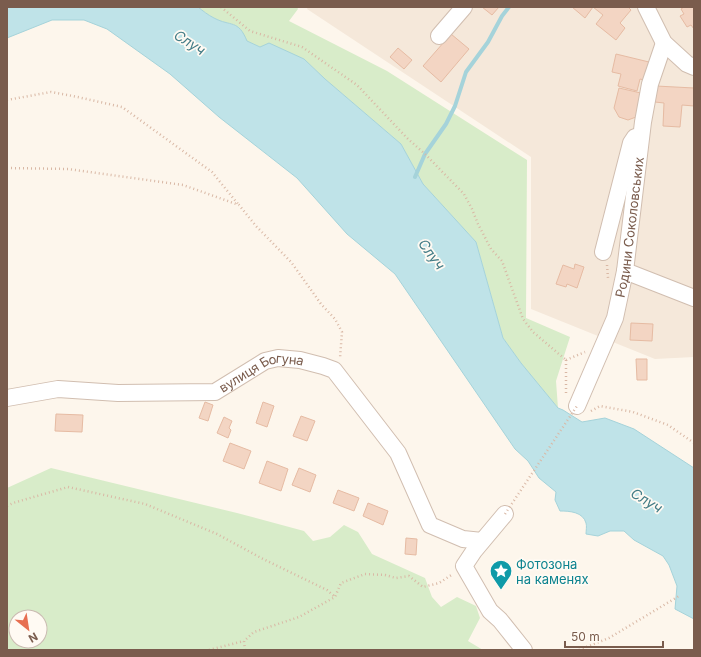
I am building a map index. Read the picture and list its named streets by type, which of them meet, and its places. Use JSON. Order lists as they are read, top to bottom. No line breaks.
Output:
{"streets":{"street":["Родини Соколовських","вулиця Богуна"]},"water":["Случ"],"places":{"place":["Фотозона на каменях"]},"scale_bar":"50 m","north":"bottom right"}
